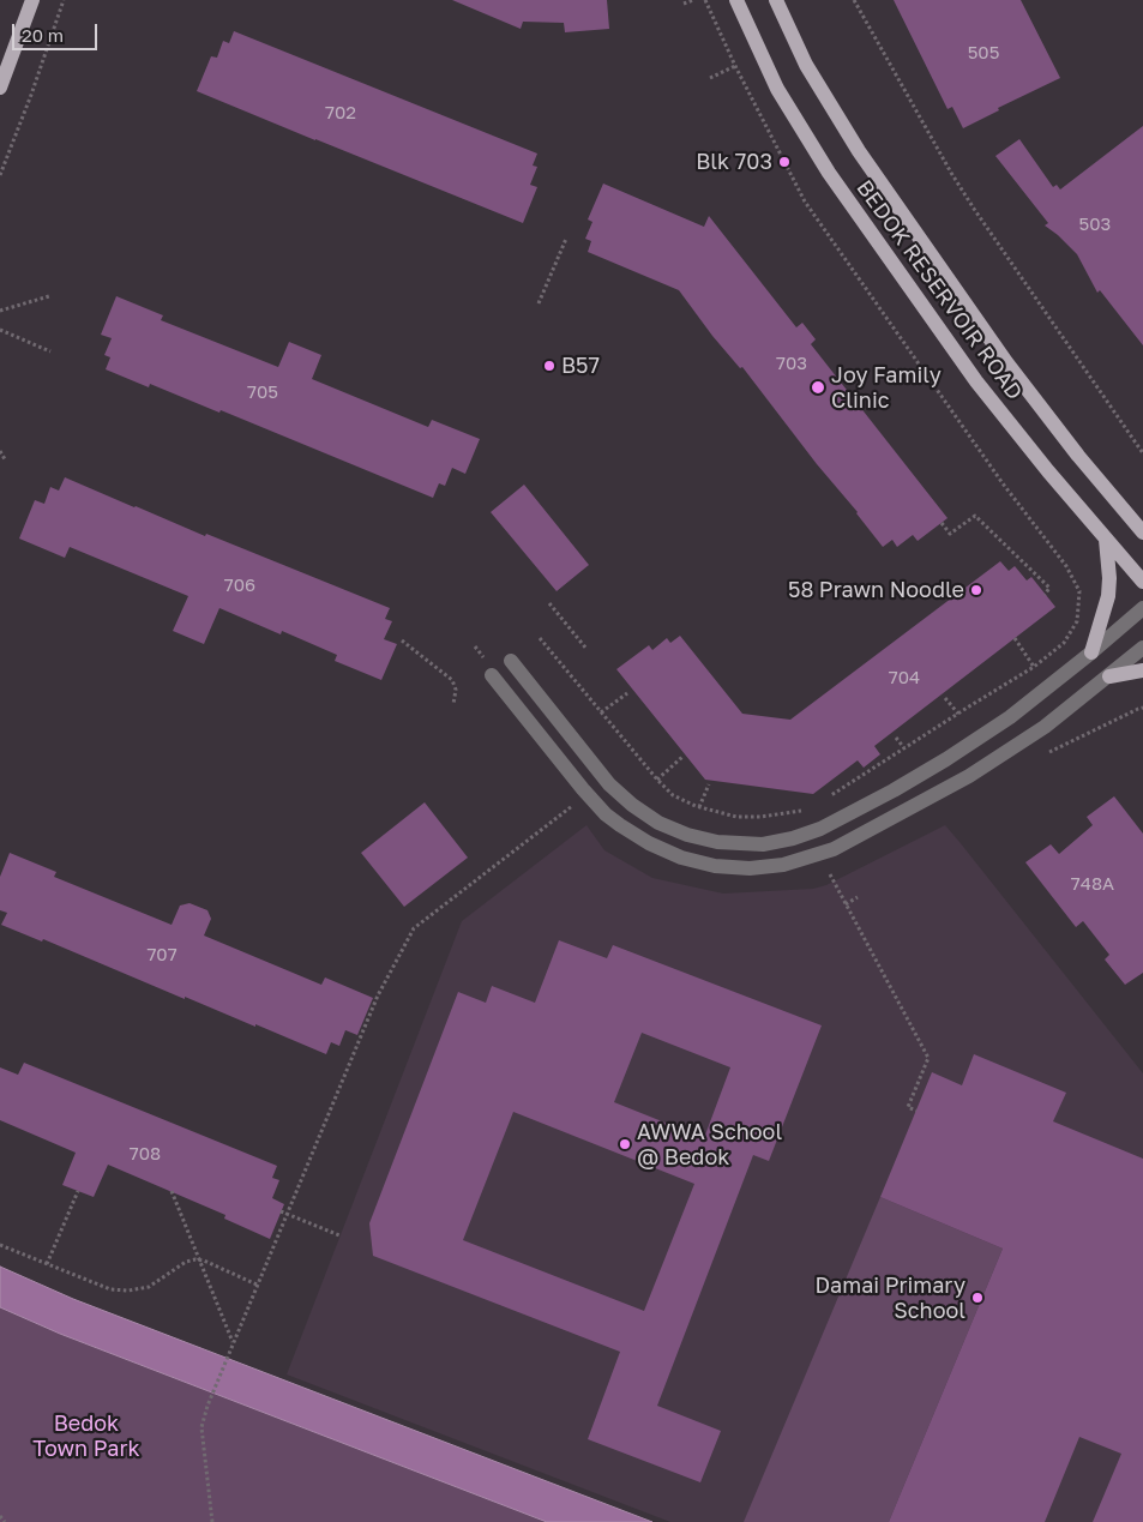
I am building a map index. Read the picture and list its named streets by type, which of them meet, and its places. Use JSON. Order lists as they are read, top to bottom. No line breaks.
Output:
{"streets":{"main road":["BEDOK RESERVOIR ROAD"]},"parks":["Bedok Town Park"],"places":["Blk 703","B57","Joy Family Clinic","58 Prawn Noodle","AWWA School @ Bedok","Damai Primary School"],"house_numbers":["505","702","503","703","705","706","704","748A","707","708"],"scale_bar":"20 m"}
